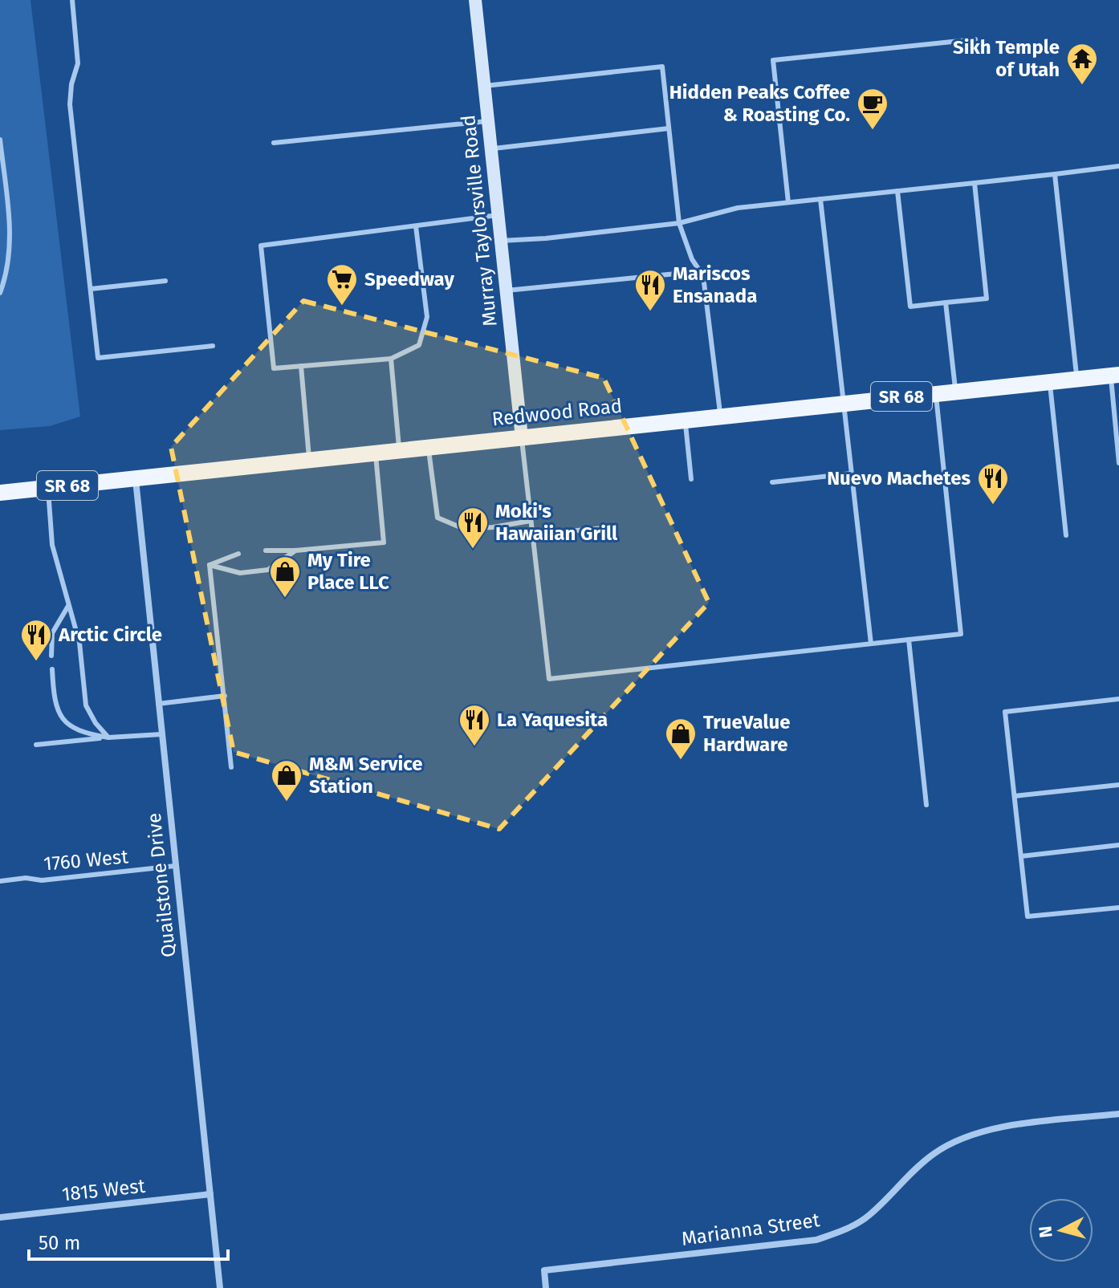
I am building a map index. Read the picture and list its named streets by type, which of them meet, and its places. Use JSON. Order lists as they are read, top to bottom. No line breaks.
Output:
{"streets":{"main road":["SR 68","Redwood Road"],"street":["Murray Taylorsville Road","Quailstone Drive","1815 West","Marianna Street"],"lane":["1760 West"]},"crossings":[["Murray Taylorsville Road","Redwood Road"],["Redwood Road","Quailstone Drive"],["1760 West","Quailstone Drive"],["Quailstone Drive","1815 West"]],"places":{"temple":["Sikh Temple of Utah"],"cafe":["Hidden Peaks Coffee & Roasting Co."],"supermarket":["Speedway"],"restaurant":["Mariscos Ensanada","Nuevo Machetes","Moki's Hawaiian Grill","Arctic Circle","La Yaquesita"],"shop":["My Tire Place LLC","TrueValue Hardware","M&M Service Station"]},"scale_bar":"50 m","north":"left"}
